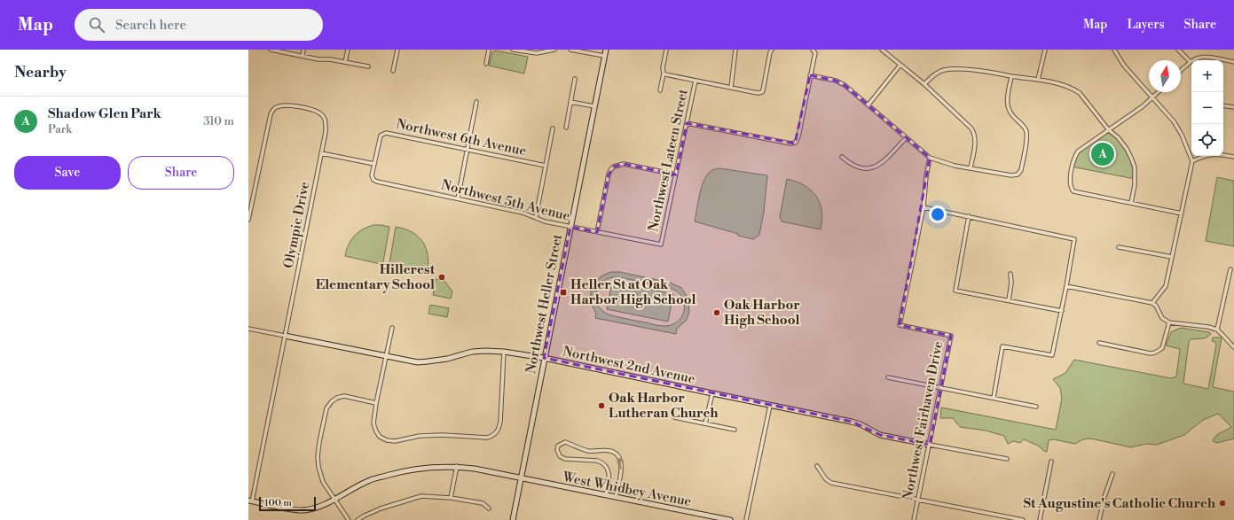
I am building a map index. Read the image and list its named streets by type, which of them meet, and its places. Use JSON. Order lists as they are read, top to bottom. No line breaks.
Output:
{"streets":{"street":["Northwest 6th Avenue","Northwest Lateen Street","Northwest 5th Avenue","Olympic Drive","Northwest Heller Street","Northwest 2nd Avenue","Northwest Fairhaven Drive","West Whidbey Avenue"]},"crossings":[["Northwest 6th Avenue","Northwest 5th Avenue"],["Northwest Lateen Street","Northwest 5th Avenue"],["Northwest 5th Avenue","Northwest Heller Street"],["Olympic Drive","Northwest 2nd Avenue"],["Olympic Drive","West Whidbey Avenue"],["Northwest Heller Street","Northwest 2nd Avenue"],["Northwest Heller Street","West Whidbey Avenue"],["Northwest 2nd Avenue","Northwest Fairhaven Drive"]],"places":{"other":["Hillcrest Elementary School","Oak Harbor High School","Oak Harbor Lutheran Church","St Augustine's Catholic Church"],"transit":["Heller St at Oak Harbor High School"]},"scale_bar":"100 m","north":"top","page":{"header":"Map","search":"Search here","nav":["Map","Layers","Share"],"heading":"Nearby","map_buttons":["+","−"],"list":[{"mark":"A","name":"Shadow Glen Park","note":"Park","value":"310 m"}],"pins":"A","buttons":["Save","Share"],"scale":"100 m"}}
